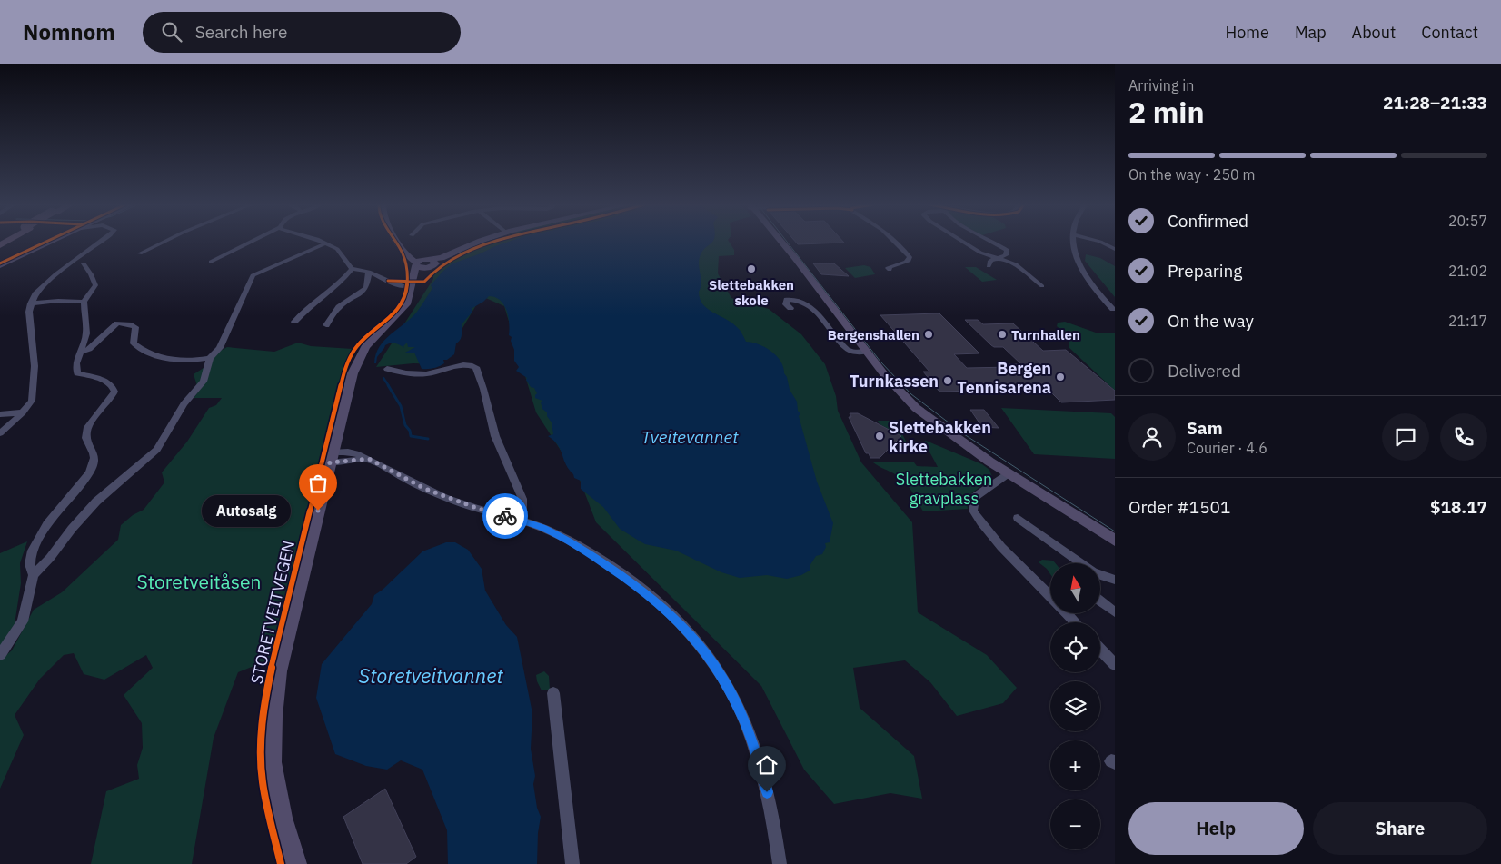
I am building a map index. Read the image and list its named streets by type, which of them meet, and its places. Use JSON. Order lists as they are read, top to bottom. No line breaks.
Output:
{"streets":{"main road":["STORETVEITVEGEN"]},"water":["Tveitevannet","Storetveitvannet"],"parks":["Slettebakken gravplass","Storetveitåsen"],"places":["Slettebakken skole","Bergenshallen","Turnhallen","Bergen Tennisarena","Turnkassen","Slettebakken kirke","Autosalg"],"north":"top","page":{"header":"Nomnom","search":"Search here","nav":["Home","Map","About","Contact"],"heading":["2 min","Arriving in","21:28–21:33"],"panel":["Sam","Courier · 4.6","Order #1501","$18.17"],"bar":"On the way · 250 m","list":[["Confirmed","20:57"],["Preparing","21:02"],["On the way","21:17"],"Delivered"],"bubble":"Autosalg","map_buttons":["+","−"],"buttons":["Help","Share"]}}
